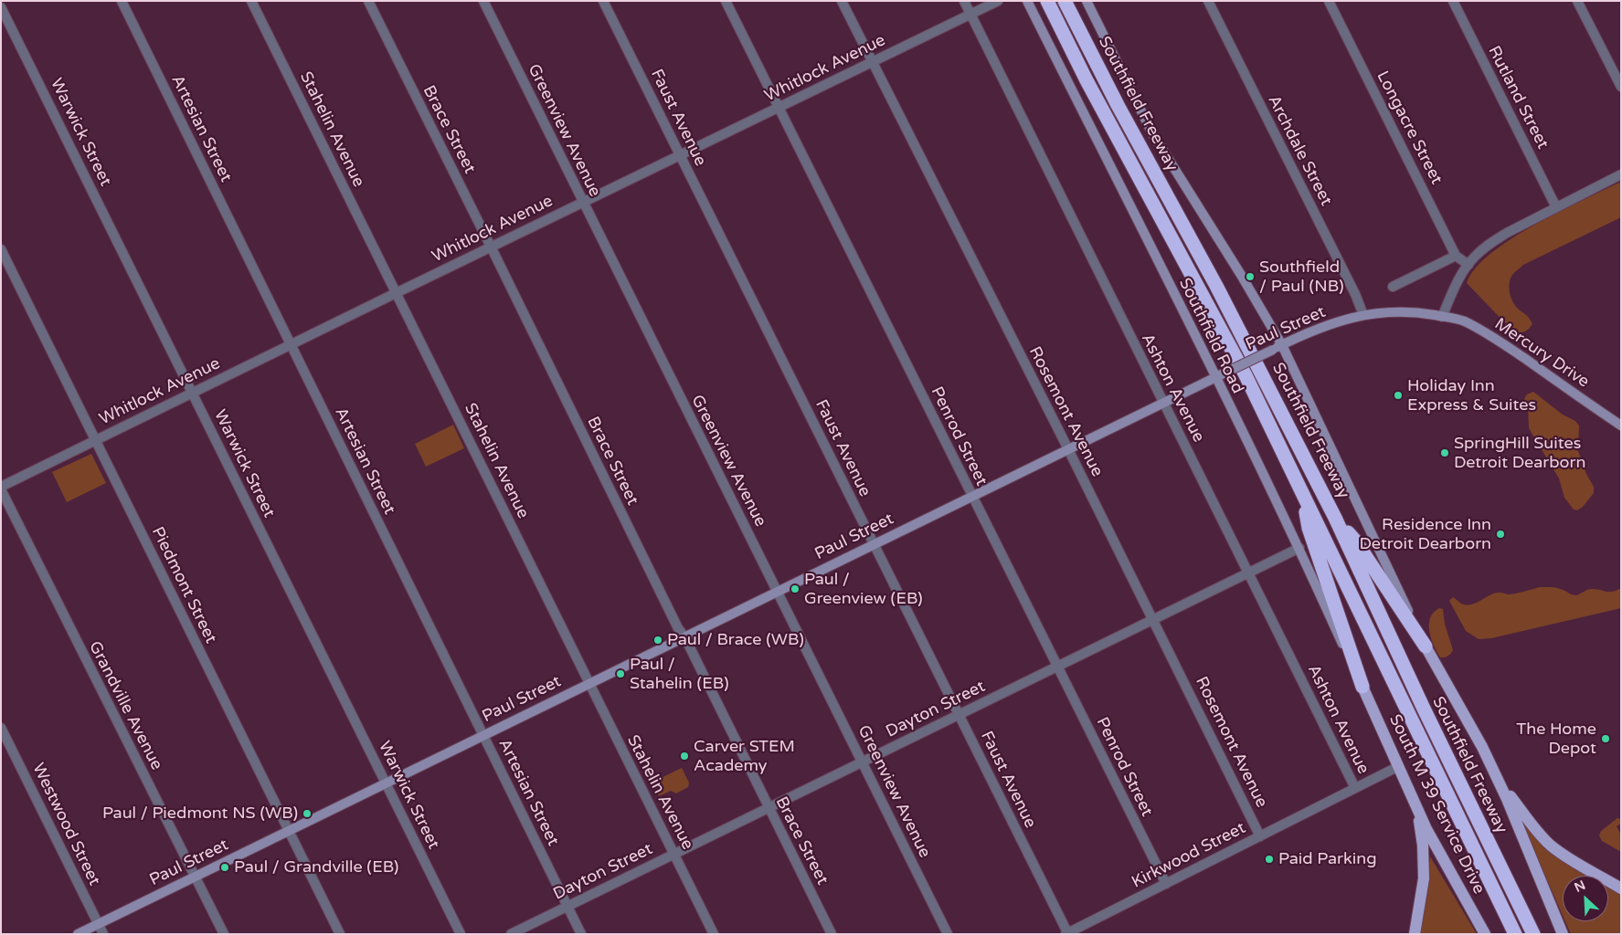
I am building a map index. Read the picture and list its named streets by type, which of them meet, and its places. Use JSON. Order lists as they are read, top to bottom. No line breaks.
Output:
{"streets":{"highway":["Southfield Freeway"],"main road":["South M 39 Service Drive"],"street":["Whitlock Avenue","Rutland Street","Faust Avenue","Longacre Street","Artesian Street","Stahelin Avenue","Brace Street","Greenview Avenue","Warwick Street","Archdale Street","Paul Street","Southfield Road","Mercury Drive","Ashton Avenue","Rosemont Avenue","Penrod Street","Piedmont Street","Grandville Avenue","Dayton Street","Westwood Street","Kirkwood Street"]},"crossings":[["Whitlock Avenue","Faust Avenue"],["Whitlock Avenue","Artesian Street"],["Whitlock Avenue","Stahelin Avenue"],["Whitlock Avenue","Brace Street"],["Whitlock Avenue","Greenview Avenue"],["Whitlock Avenue","Warwick Street"],["Whitlock Avenue","Ashton Avenue"],["Whitlock Avenue","Rosemont Avenue"],["Whitlock Avenue","Penrod Street"],["Whitlock Avenue","Piedmont Street"],["Whitlock Avenue","Grandville Avenue"],["Faust Avenue","Paul Street"],["Faust Avenue","Dayton Street"],["Faust Avenue","Kirkwood Street"],["Artesian Street","Paul Street"],["Artesian Street","Dayton Street"],["Stahelin Avenue","Paul Street"],["Stahelin Avenue","Dayton Street"],["Brace Street","Paul Street"],["Brace Street","Dayton Street"],["Greenview Avenue","Paul Street"],["Greenview Avenue","Dayton Street"],["Warwick Street","Paul Street"],["Archdale Street","Paul Street"],["Paul Street","Southfield Road"],["Paul Street","Mercury Drive"],["Paul Street","Ashton Avenue"],["Paul Street","Rosemont Avenue"],["Paul Street","Penrod Street"],["Paul Street","Piedmont Street"],["Paul Street","Grandville Avenue"],["Paul Street","Westwood Street"],["Southfield Road","Dayton Street"],["Southfield Road","South M 39 Service Drive"],["Ashton Avenue","Dayton Street"],["Ashton Avenue","Kirkwood Street"],["Rosemont Avenue","Dayton Street"],["Rosemont Avenue","Kirkwood Street"],["Penrod Street","Dayton Street"],["Penrod Street","Kirkwood Street"],["South M 39 Service Drive","Kirkwood Street"]],"places":["Southfield / Paul (NB)","Holiday Inn Express & Suites","SpringHill Suites Detroit Dearborn","Residence Inn Detroit Dearborn","Paul / Greenview (EB)","Paul / Brace (WB)","Paul / Stahelin (EB)","The Home Depot","Carver STEM Academy","Paul / Piedmont NS (WB)","Paid Parking","Paul / Grandville (EB)"],"north":"top left"}
